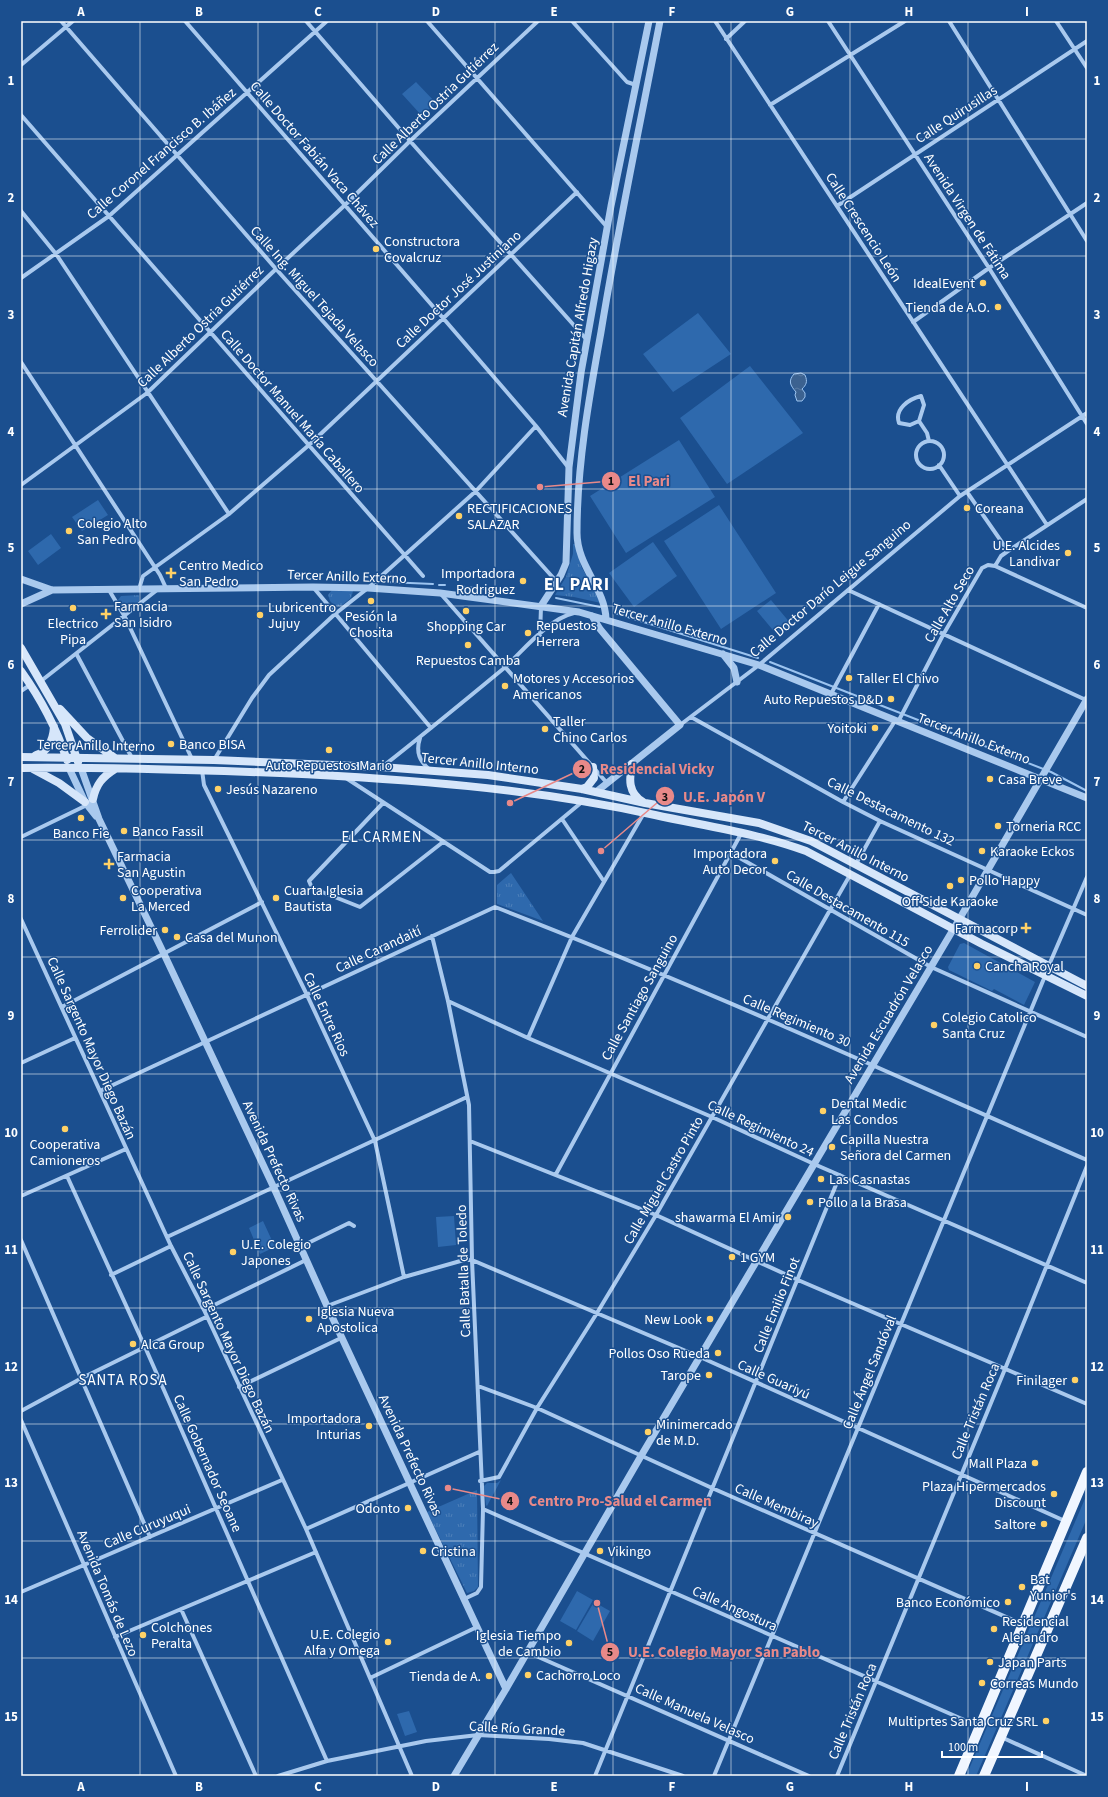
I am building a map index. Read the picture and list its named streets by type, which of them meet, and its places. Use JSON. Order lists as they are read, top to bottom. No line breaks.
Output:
{"streets":{"main road":["Tercer Anillo Interno","Avenida Prefecto Rivas"],"street":["Calle Alberto Ostria Gutiérrez","Calle Quirusillas","Calle Coronel Francisco B. Ibáñez","Calle Doctor Fabián Vaca Chávez","Avenida Virgen de Fátima","Calle Crescencio León","Calle Doctor José Justiniano","Calle Ing. Miguel Tejada Velasco","Avenida Capitán Alfredo Higazy","Calle Doctor Manuel María Caballero","Tercer Anillo Externo","Calle Doctor Darío Leigue Sanguino","Calle Alto Seco","Calle Destacamento 132","Calle Destacamento 115","Calle Carandaití","Calle Santiago Sanguino","Calle Entre Rios","Avenida Escuadrón Velasco","Calle Regimiento 30","Calle Sargento Mayor Diego Bazán","Calle Regimiento 24","Calle Miguel Castro Pinto","Calle Batalla de Toledo","Calle Emilio Finot","Calle Ángel Sandóval","Calle Guariyú","Calle Tristán Roca","Calle Gobernador Seoane","Calle Membiray","Calle Curuyuqui","Avenida Tomás de Lezo","Calle Angostura","Calle Manuela Velasco","Calle Río Grande"]},"crossings":[["Calle Alberto Ostria Gutiérrez","Calle Doctor Fabián Vaca Chávez"],["Calle Alberto Ostria Gutiérrez","Calle Ing. Miguel Tejada Velasco"],["Calle Alberto Ostria Gutiérrez","Calle Doctor Manuel María Caballero"],["Calle Quirusillas","Avenida Virgen de Fátima"],["Calle Quirusillas","Calle Crescencio León"],["Calle Coronel Francisco B. Ibáñez","Calle Doctor Fabián Vaca Chávez"],["Calle Coronel Francisco B. Ibáñez","Calle Ing. Miguel Tejada Velasco"],["Calle Coronel Francisco B. Ibáñez","Calle Doctor Manuel María Caballero"],["Calle Doctor Fabián Vaca Chávez","Calle Doctor José Justiniano"],["Calle Doctor Fabián Vaca Chávez","Avenida Capitán Alfredo Higazy"],["Avenida Virgen de Fátima","Calle Doctor Darío Leigue Sanguino"],["Calle Crescencio León","Calle Doctor Darío Leigue Sanguino"],["Calle Crescencio León","Calle Alto Seco"],["Calle Doctor José Justiniano","Calle Ing. Miguel Tejada Velasco"],["Calle Doctor José Justiniano","Calle Doctor Manuel María Caballero"],["Calle Doctor José Justiniano","Tercer Anillo Externo"],["Calle Ing. Miguel Tejada Velasco","Avenida Capitán Alfredo Higazy"],["Avenida Capitán Alfredo Higazy","Tercer Anillo Externo"],["Tercer Anillo Externo","Calle Doctor Darío Leigue Sanguino"],["Tercer Anillo Externo","Calle Alto Seco"],["Tercer Anillo Externo","Avenida Escuadrón Velasco"],["Calle Doctor Darío Leigue Sanguino","Tercer Anillo Interno"],["Calle Doctor Darío Leigue Sanguino","Calle Destacamento 132"],["Calle Alto Seco","Calle Destacamento 132"],["Tercer Anillo Interno","Calle Santiago Sanguino"],["Tercer Anillo Interno","Calle Entre Rios"],["Tercer Anillo Interno","Avenida Escuadrón Velasco"],["Tercer Anillo Interno","Avenida Prefecto Rivas"],["Tercer Anillo Interno","Calle Miguel Castro Pinto"],["Tercer Anillo Interno","Calle Ángel Sandóval"],["Calle Destacamento 132","Avenida Escuadrón Velasco"],["Calle Destacamento 115","Calle Santiago Sanguino"],["Calle Destacamento 115","Avenida Escuadrón Velasco"],["Calle Destacamento 115","Calle Miguel Castro Pinto"],["Calle Destacamento 115","Calle Ángel Sandóval"],["Calle Carandaití","Calle Entre Rios"],["Calle Carandaití","Calle Regimiento 30"],["Calle Carandaití","Calle Sargento Mayor Diego Bazán"],["Calle Carandaití","Avenida Prefecto Rivas"],["Calle Carandaití","Calle Batalla de Toledo"],["Calle Santiago Sanguino","Calle Regimiento 30"],["Calle Santiago Sanguino","Calle Regimiento 24"],["Avenida Escuadrón Velasco","Calle Regimiento 30"],["Avenida Escuadrón Velasco","Calle Regimiento 24"],["Avenida Escuadrón Velasco","Avenida Prefecto Rivas"],["Avenida Escuadrón Velasco","Calle Guariyú"],["Avenida Escuadrón Velasco","Calle Membiray"],["Avenida Escuadrón Velasco","Calle Angostura"],["Avenida Escuadrón Velasco","Calle Manuela Velasco"],["Avenida Escuadrón Velasco","Calle Río Grande"],["Calle Regimiento 30","Calle Miguel Castro Pinto"],["Calle Regimiento 30","Calle Ángel Sandóval"],["Calle Sargento Mayor Diego Bazán","Calle Curuyuqui"],["Calle Sargento Mayor Diego Bazán","Calle Río Grande"],["Calle Regimiento 24","Calle Miguel Castro Pinto"],["Calle Regimiento 24","Calle Batalla de Toledo"],["Calle Regimiento 24","Calle Emilio Finot"],["Calle Regimiento 24","Calle Ángel Sandóval"],["Calle Regimiento 24","Calle Tristán Roca"],["Avenida Prefecto Rivas","Calle Batalla de Toledo"],["Calle Miguel Castro Pinto","Calle Batalla de Toledo"],["Calle Miguel Castro Pinto","Calle Guariyú"],["Calle Miguel Castro Pinto","Calle Membiray"],["Calle Batalla de Toledo","Calle Guariyú"],["Calle Batalla de Toledo","Calle Membiray"],["Calle Batalla de Toledo","Calle Angostura"],["Calle Emilio Finot","Calle Guariyú"],["Calle Emilio Finot","Calle Membiray"],["Calle Emilio Finot","Calle Angostura"],["Calle Emilio Finot","Calle Manuela Velasco"],["Calle Emilio Finot","Calle Río Grande"],["Calle Ángel Sandóval","Calle Guariyú"],["Calle Ángel Sandóval","Calle Membiray"],["Calle Ángel Sandóval","Calle Angostura"],["Calle Ángel Sandóval","Calle Manuela Velasco"],["Calle Guariyú","Calle Tristán Roca"],["Calle Tristán Roca","Calle Membiray"],["Calle Tristán Roca","Calle Angostura"],["Calle Gobernador Seoane","Calle Curuyuqui"],["Calle Gobernador Seoane","Calle Río Grande"],["Calle Curuyuqui","Avenida Tomás de Lezo"]],"districts":["EL PARI","EL CARMEN","SANTA ROSA"],"places":{"other":["Constructora Covalcruz","IdealEvent","Tienda de A.O.","El Pari","Coreana","RECTIFICACIONES SALAZAR","Colegio Alto San Pedro","U.E. Alcides Landivar","Importadora Rodriguez","Pesión la Chosita","Electrico Pipa","Shopping Car","Lubricentro Jujuy","Repuestos Herrera","Repuestos Camba","Taller El Chivo","Motores y Accesorios Americanos","Auto Repuestos D&D","Yoitoki","Taller Chino Carlos","Banco BISA","Auto Repuestos Mario","Casa Breve","Jesús Nazareno","Residencial Vicky","Banco Fie","Torneria RCC","Banco Fassil","U.E. Japón V","Karaoke Eckos","Importadora Auto Decor","Pollo Happy","Off Side Karaoke","Cooperativa La Merced","Cuarta Iglesia Bautista","Ferrolider","Casa del Munon","Cancha Royal","Colegio Catolico Santa Cruz","Dental Medic Las Condos","Cooperativa Camioneros","Capilla Nuestra Señora del Carmen","Las Casnastas","Pollo a la Brasa","shawarma El Amir","U.E. Colegio Japones","1 GYM","Iglesia Nueva Apostolica","New Look","Alca Group","Pollos Oso Rueda","Tarope","Finilager","Importadora Inturias","Minimercado de M.D.","Mall Plaza","Centro Pro-Salud el Carmen","Plaza Hipermercados Discount","Odonto","Saltore","Cristina","Vikingo","Bat Yunior's","Banco Económico","U.E. Colegio Mayor San Pablo","Residencial Alejandro","Colchones Peralta","U.E. Colegio Alfa y Omega","Iglesia Tiempo de Cambio","Japan Parts","Cachorro Loco","Tienda de A.","Correas Mundo","Multiprtes Santa Cruz SRL"],"health":["Centro Medico San Pedro","Farmacia San Isidro","Farmacia San Agustin","Farmacorp"]},"scale_bar":"100 m","grid":{"columns":["A","B","C","D","E","F","G","H","I"],"rows":["1","2","3","4","5","6","7","8","9","10","11","12","13","14","15"]}}
